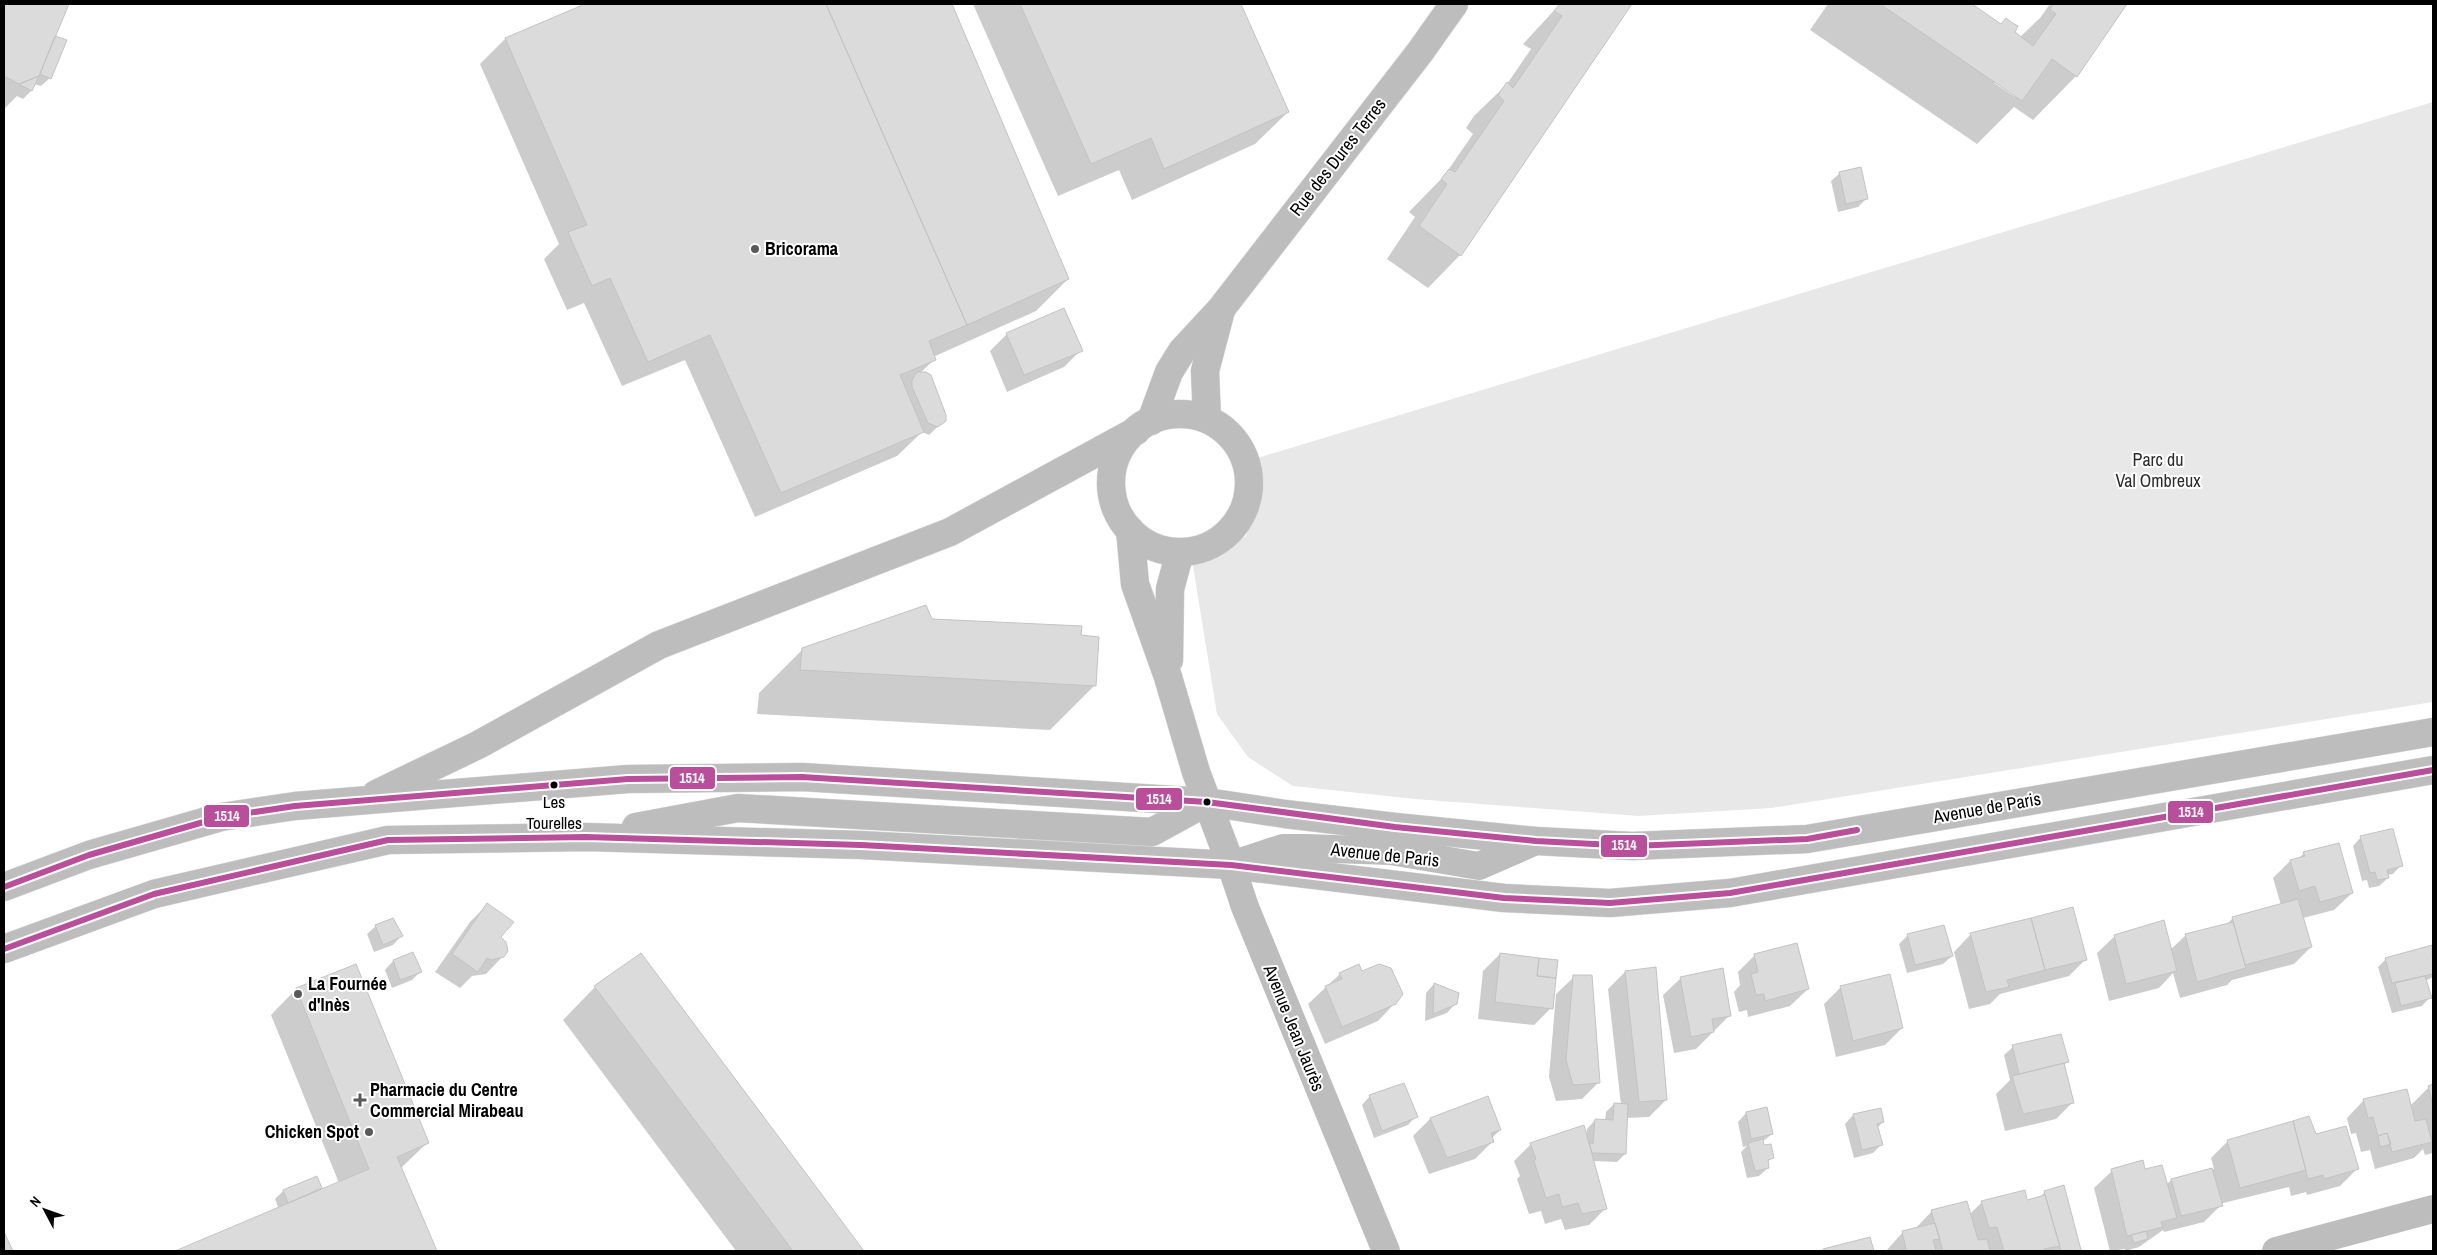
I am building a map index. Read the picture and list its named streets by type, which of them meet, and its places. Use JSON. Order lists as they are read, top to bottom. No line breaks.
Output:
{"streets":{"main road":["Rue des Dures Terres","Avenue de Paris","Avenue Jean Jaurès"]},"crossings":[["Avenue de Paris","Avenue Jean Jaurès"]],"parks":["Parc du Val Ombreux"],"places":{"other":["Bricorama","Les Tourelles","La Fournée d'Inès","Chicken Spot"],"health":["Pharmacie du Centre Commercial Mirabeau"]},"lines":["transit line 1514"],"north":"top left"}
